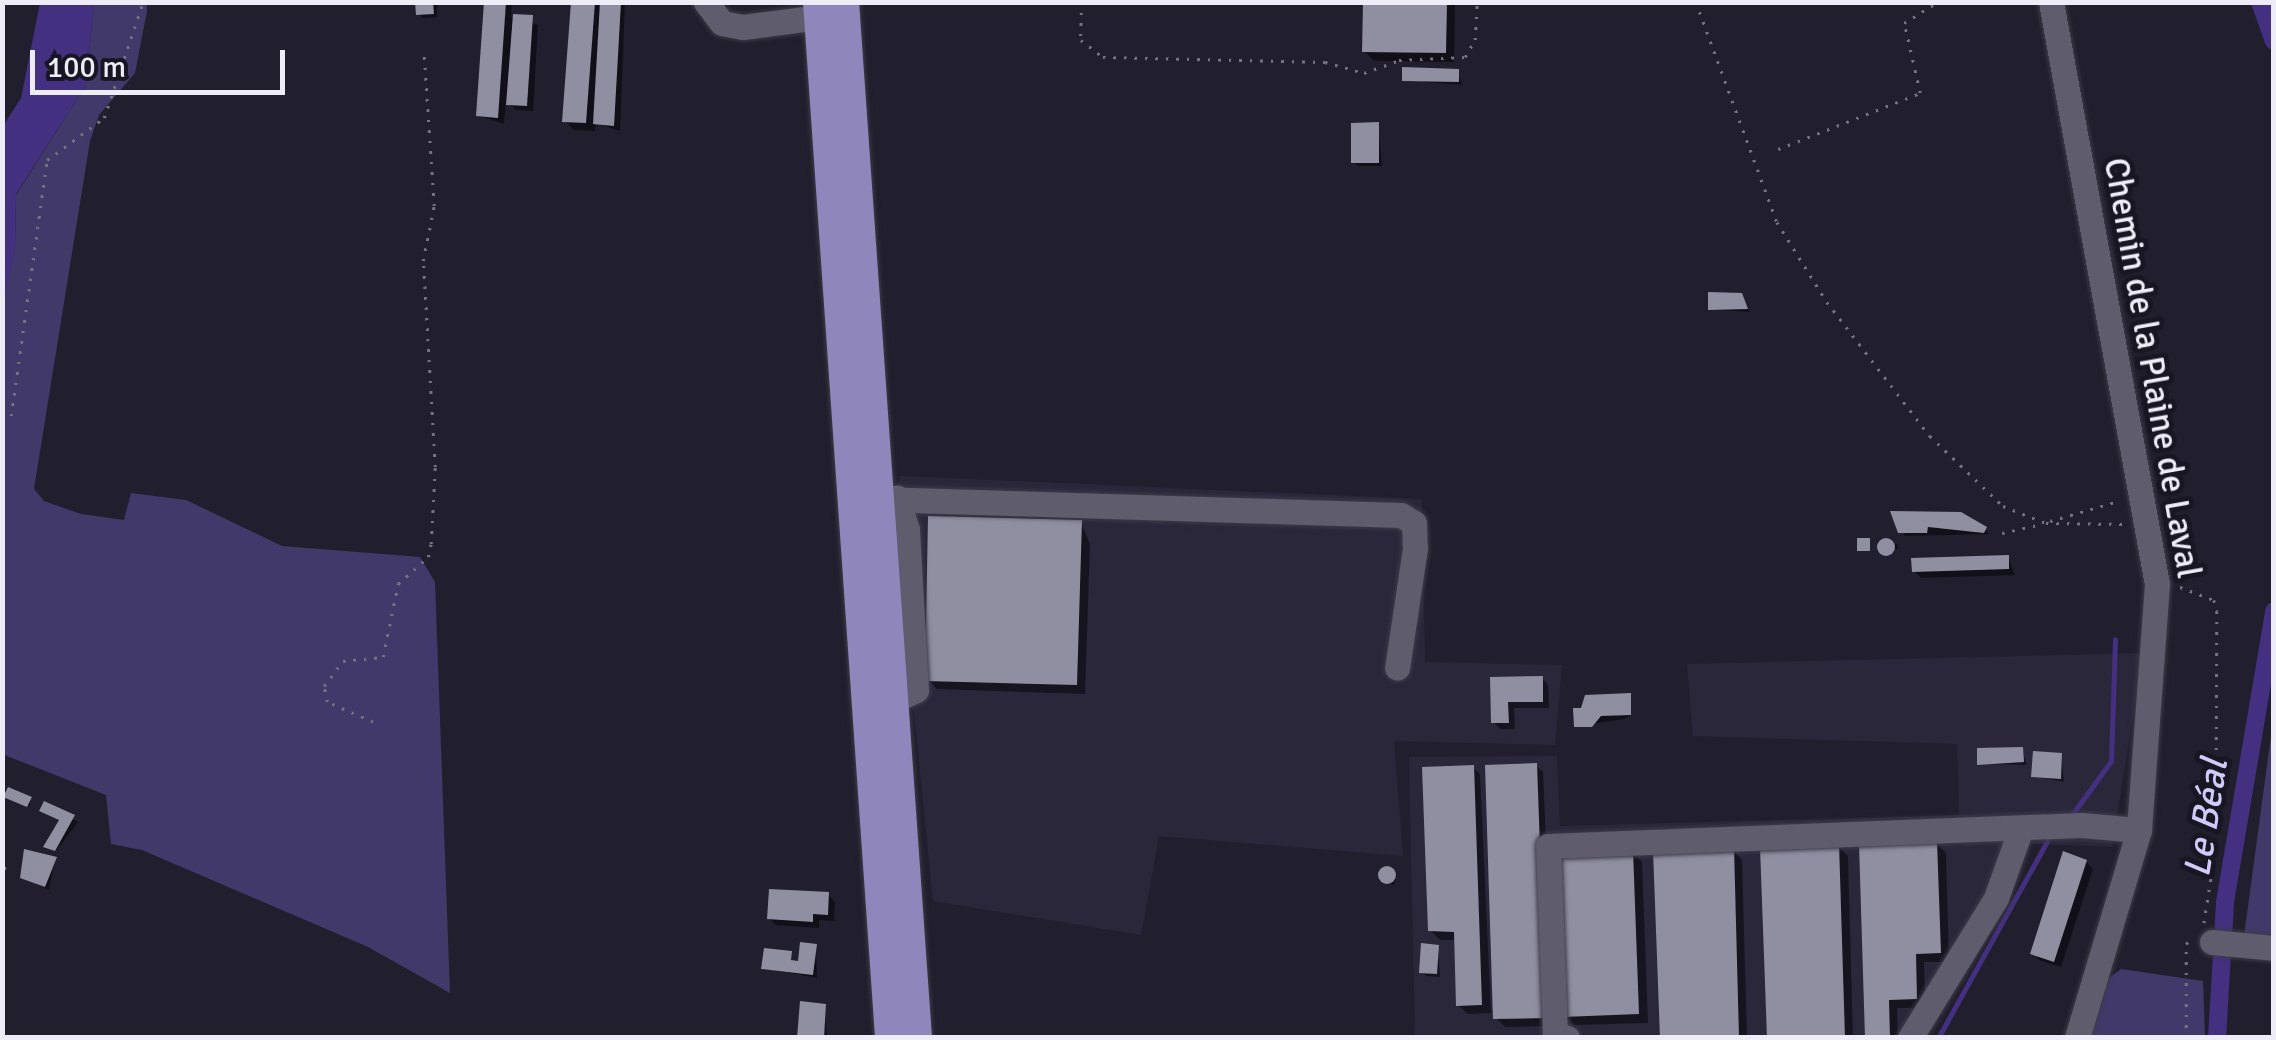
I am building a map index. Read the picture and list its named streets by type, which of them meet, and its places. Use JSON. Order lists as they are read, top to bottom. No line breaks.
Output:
{"streets":{"street":["Chemin de la Plaine de Laval"]},"water":["Le Béal"],"scale_bar":"100 m"}
